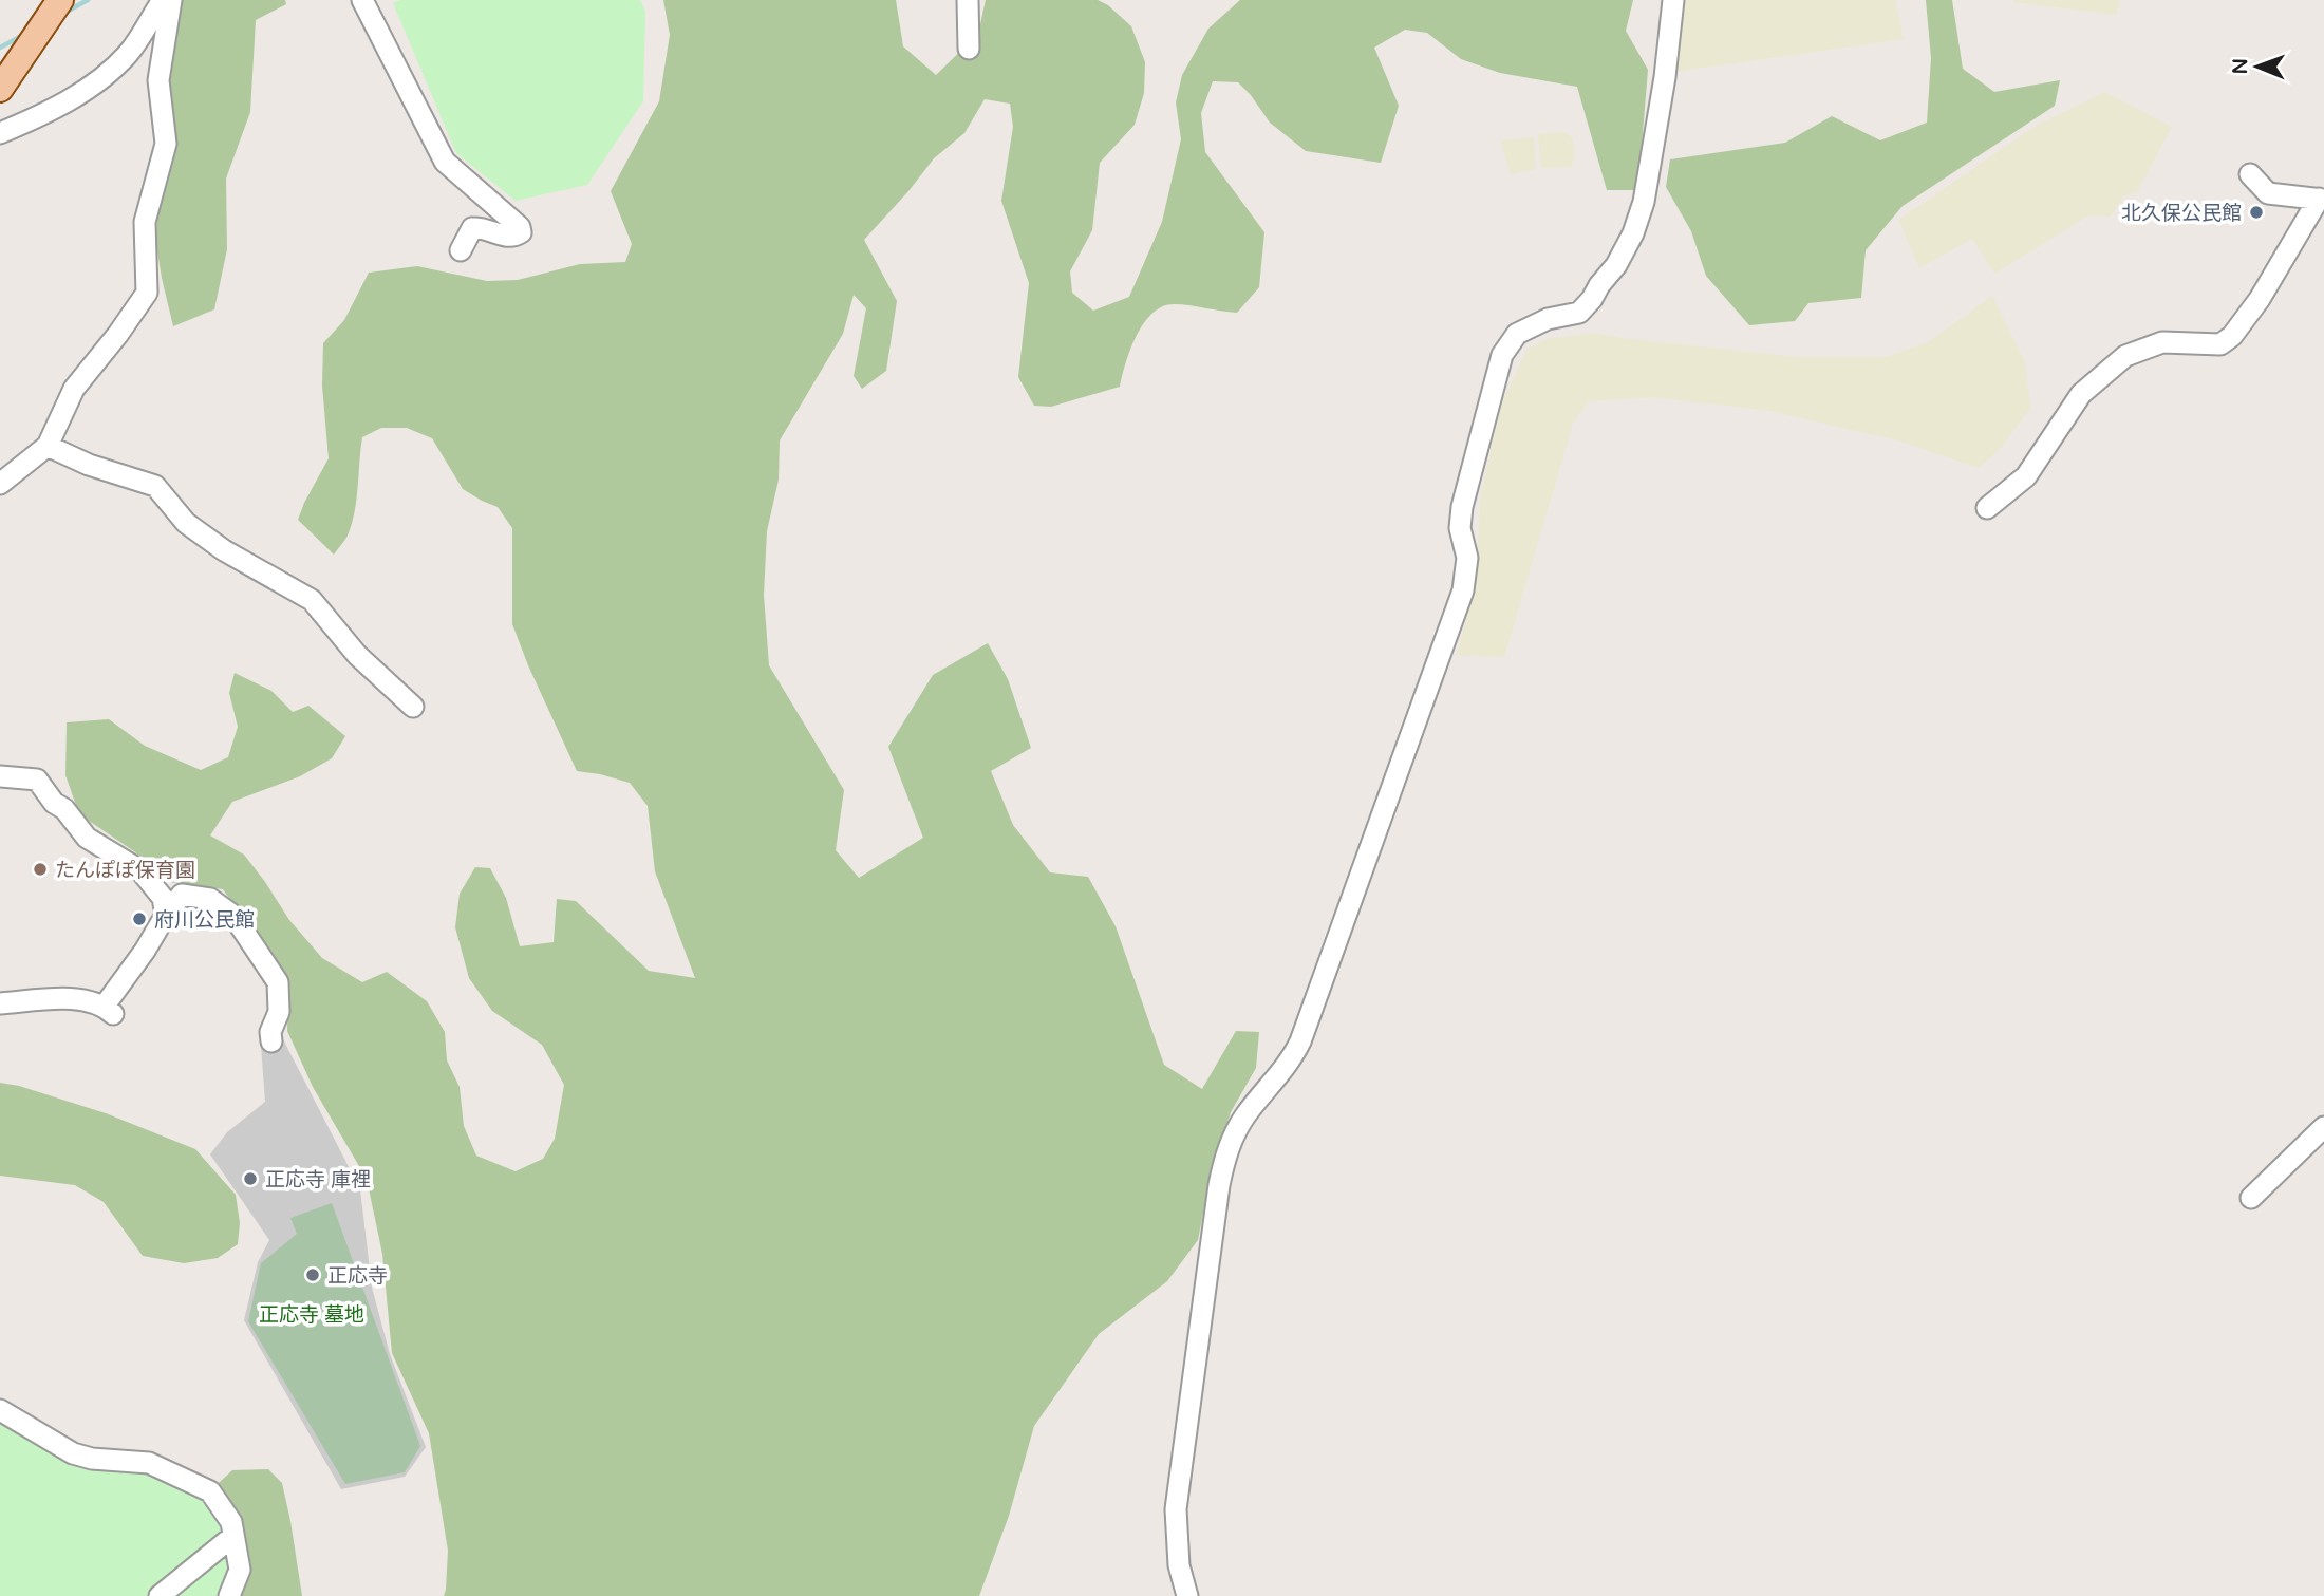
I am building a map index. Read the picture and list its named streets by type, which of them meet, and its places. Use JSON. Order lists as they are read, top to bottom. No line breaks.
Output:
{"parks":["正応寺 墓地"],"places":["北久保公民館","たんぽぽ保育園","府川公民館","正応寺 庫裡","正応寺"],"north":"left"}
